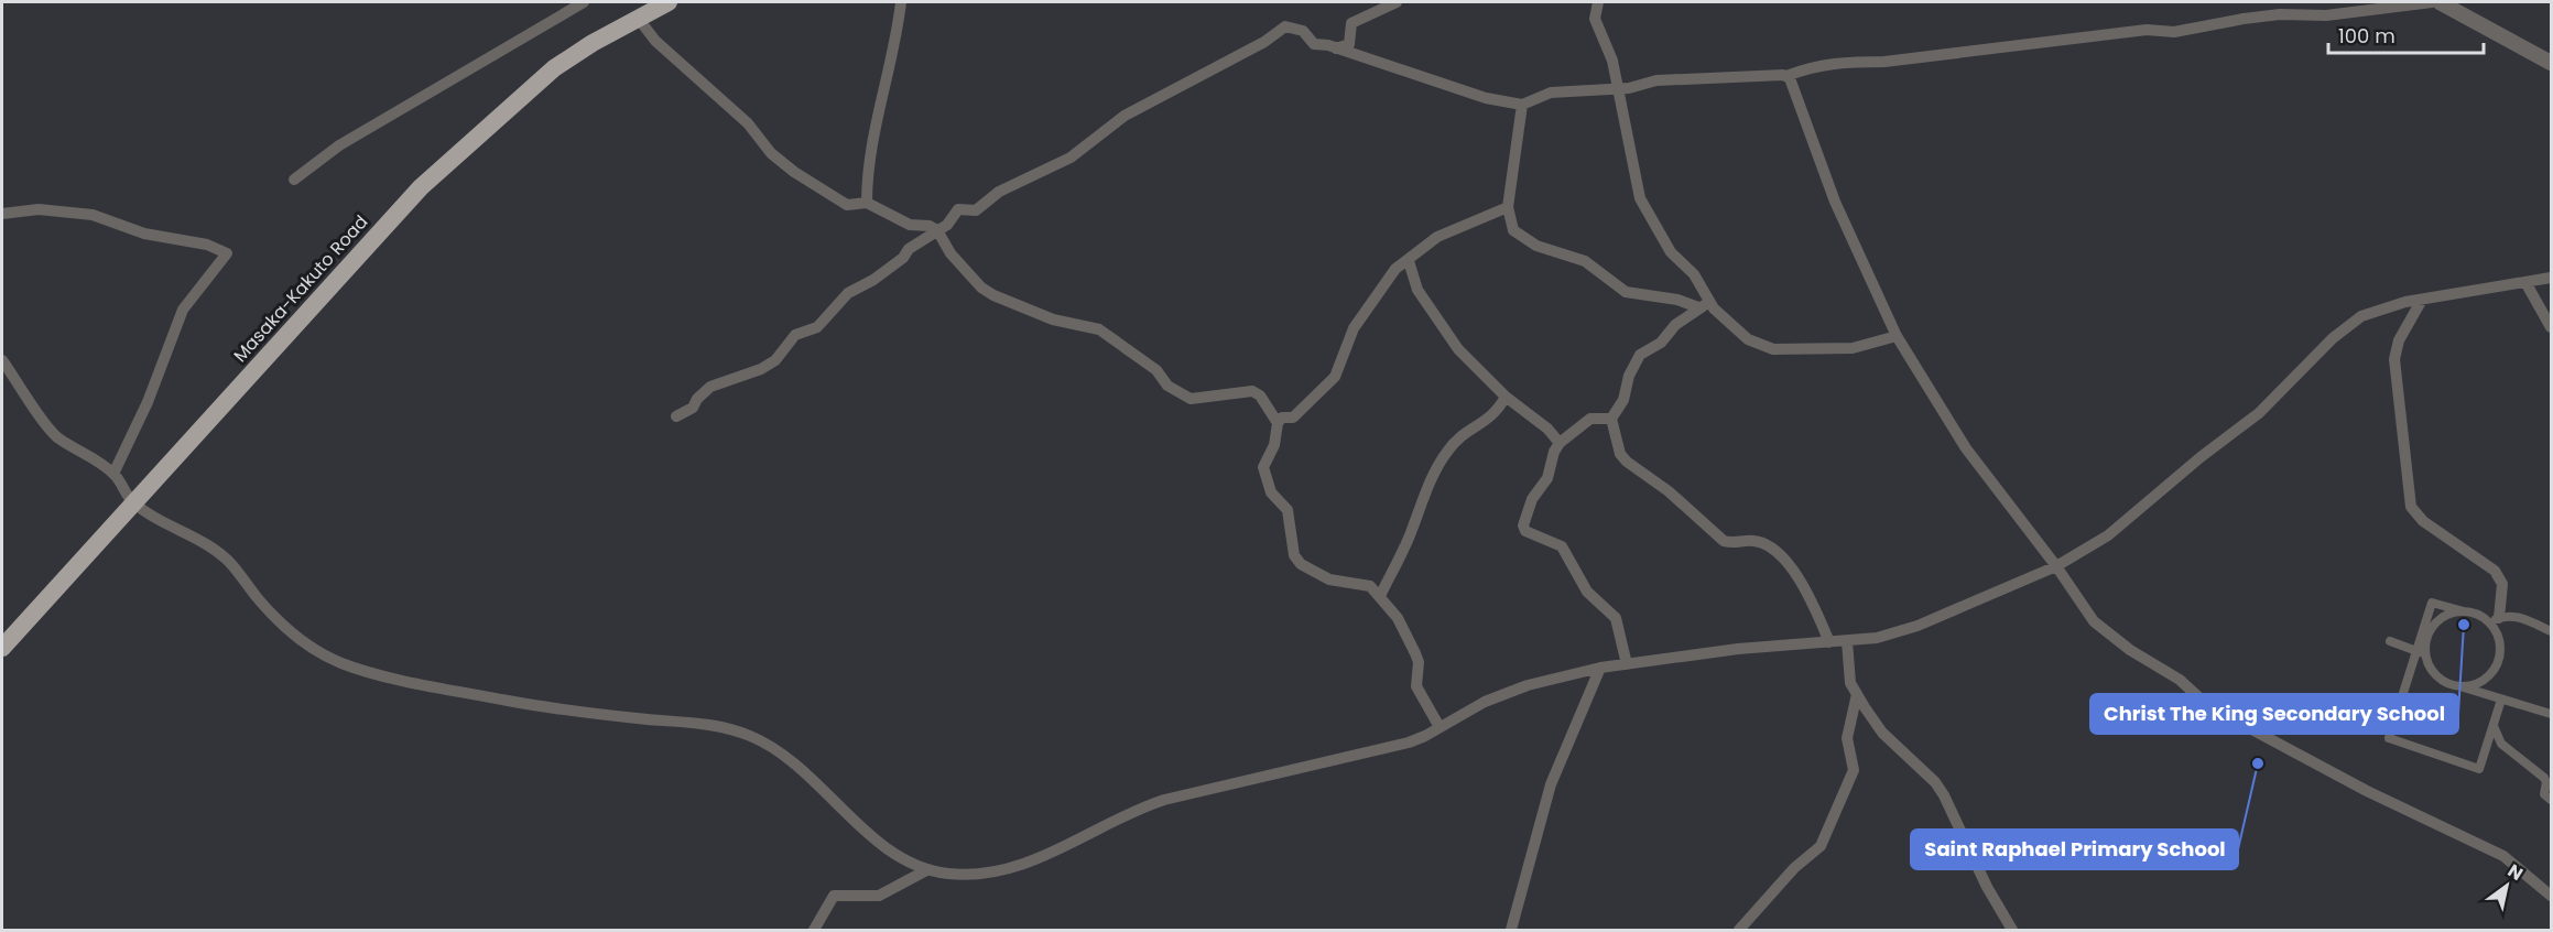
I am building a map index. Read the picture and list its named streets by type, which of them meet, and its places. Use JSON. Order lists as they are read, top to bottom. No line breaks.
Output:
{"streets":{"highway":["Masaka-Kakuto Road"]},"places":["Christ The King Secondary School","Saint Raphael Primary School"],"scale_bar":"100 m","north":"top right"}
